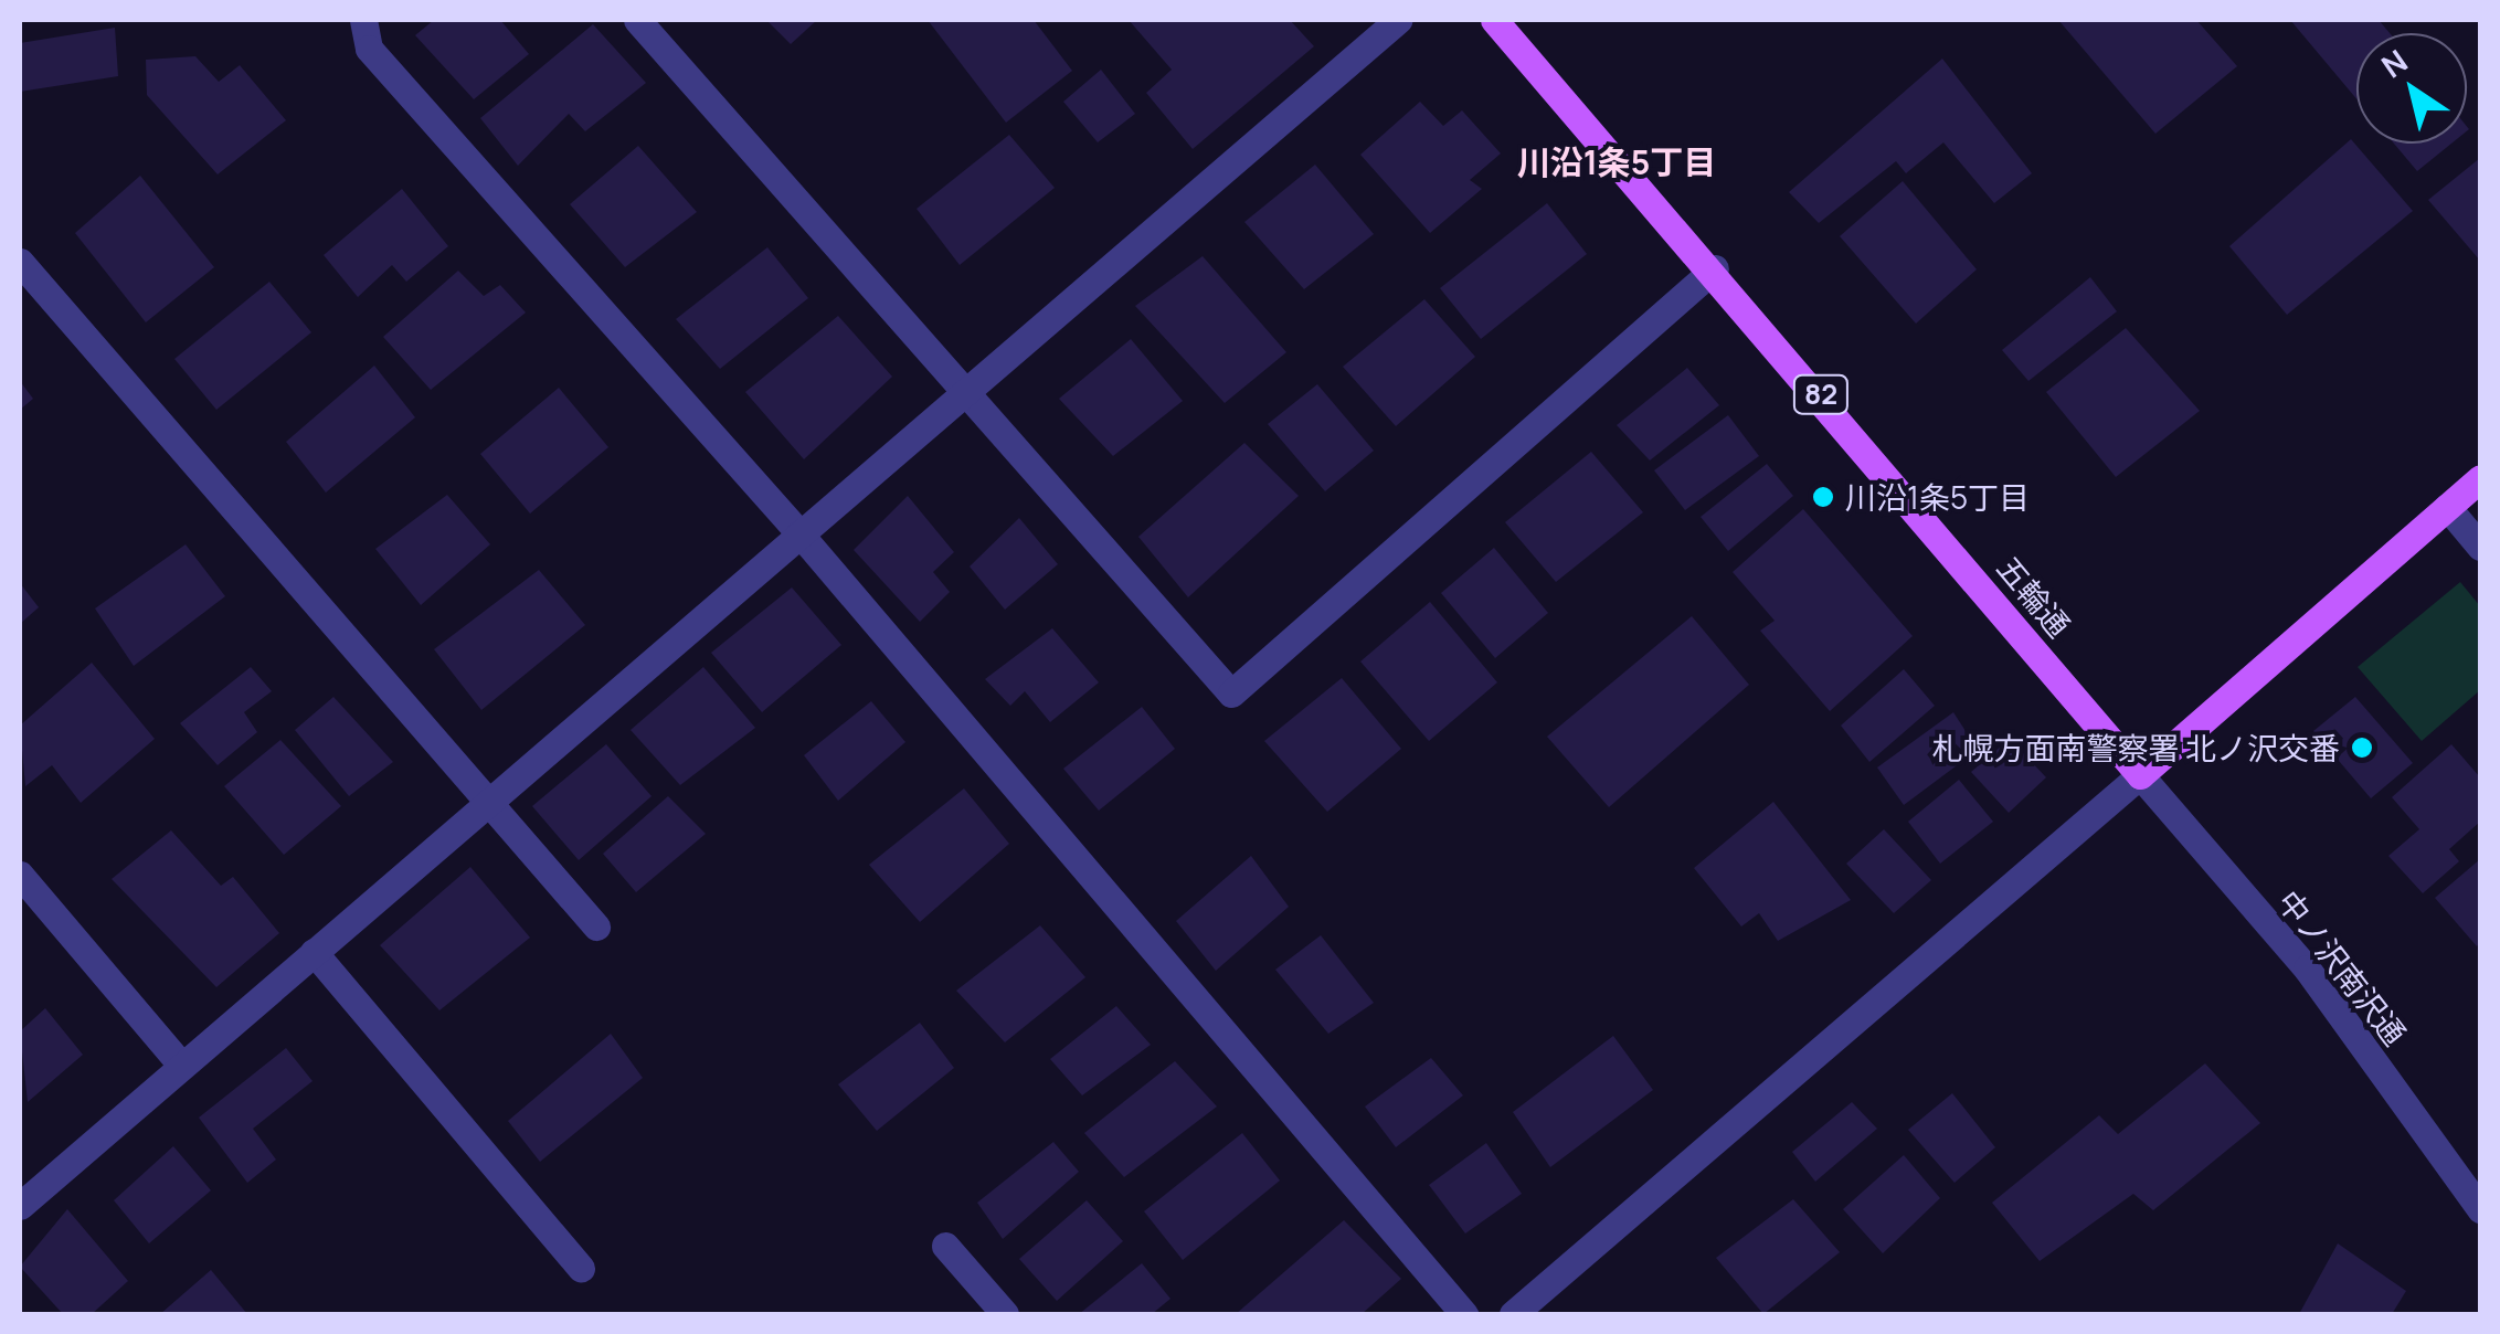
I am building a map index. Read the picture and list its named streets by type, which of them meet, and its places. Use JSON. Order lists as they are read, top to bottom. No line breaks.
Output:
{"streets":{"main road":["82","五輪通"],"street":["中ノ沢南沢通"]},"crossings":[["五輪通","中ノ沢南沢通"]],"districts":["川沿1条5丁目"],"places":["川沿1条5丁目","札幌方面南警察署 北ノ沢交番"],"north":"top left"}
